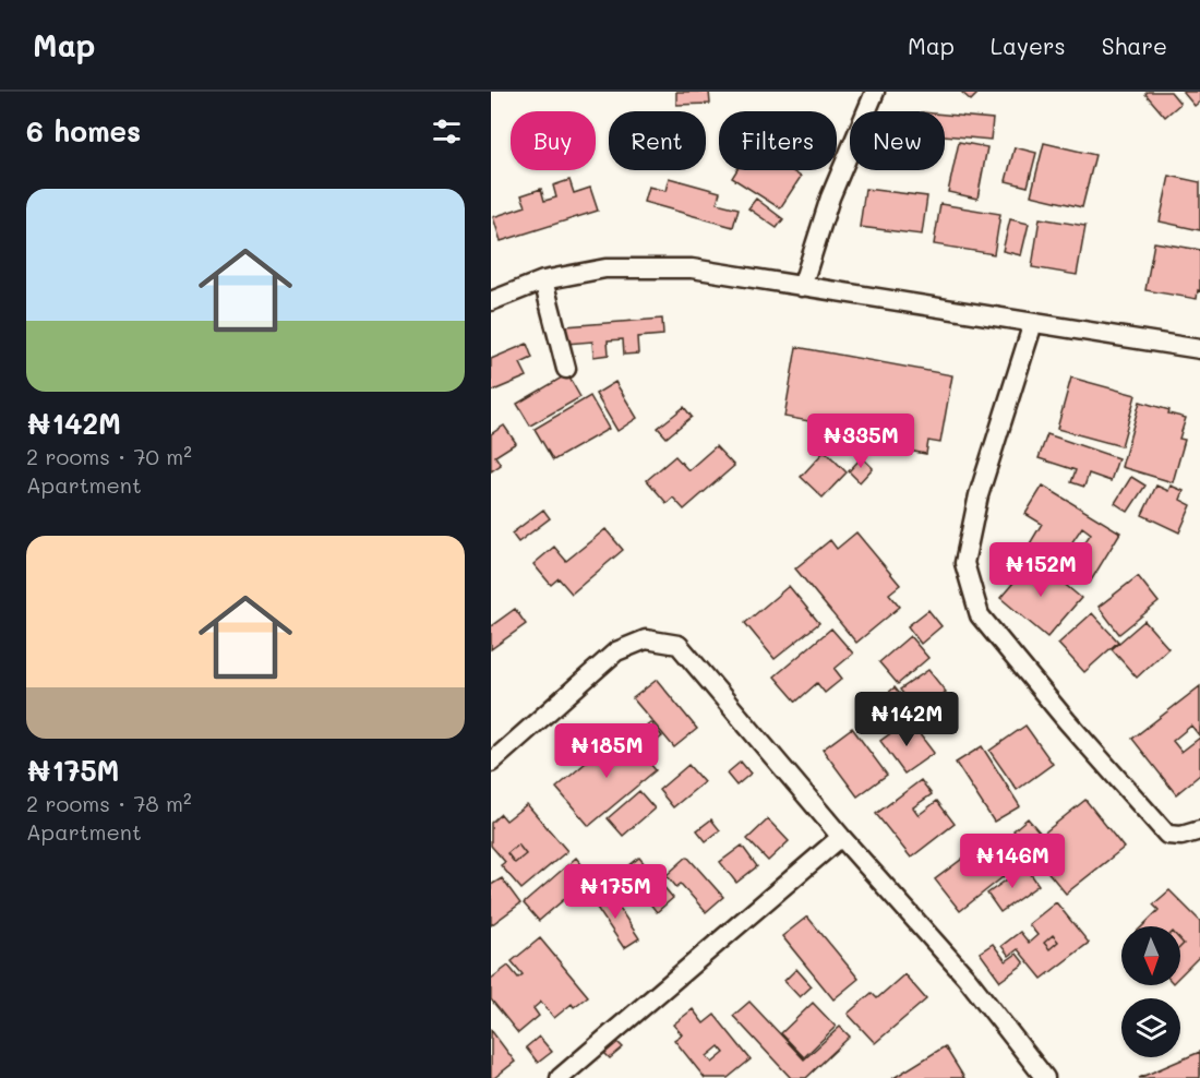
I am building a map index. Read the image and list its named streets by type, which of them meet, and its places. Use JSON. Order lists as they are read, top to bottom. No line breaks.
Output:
{"north":"bottom","page":{"header":"Map","nav":["Map","Layers","Share"],"heading":"6 homes","chip":["Buy","Rent","Filters","New"],"list":[{"name":"₦142M","note":"2 rooms · 70 m² · Apartment"},{"name":"₦175M","note":"2 rooms · 78 m² · Apartment"}],"price":["₦335M","₦152M","₦142M","₦185M","₦146M","₦175M"]}}
